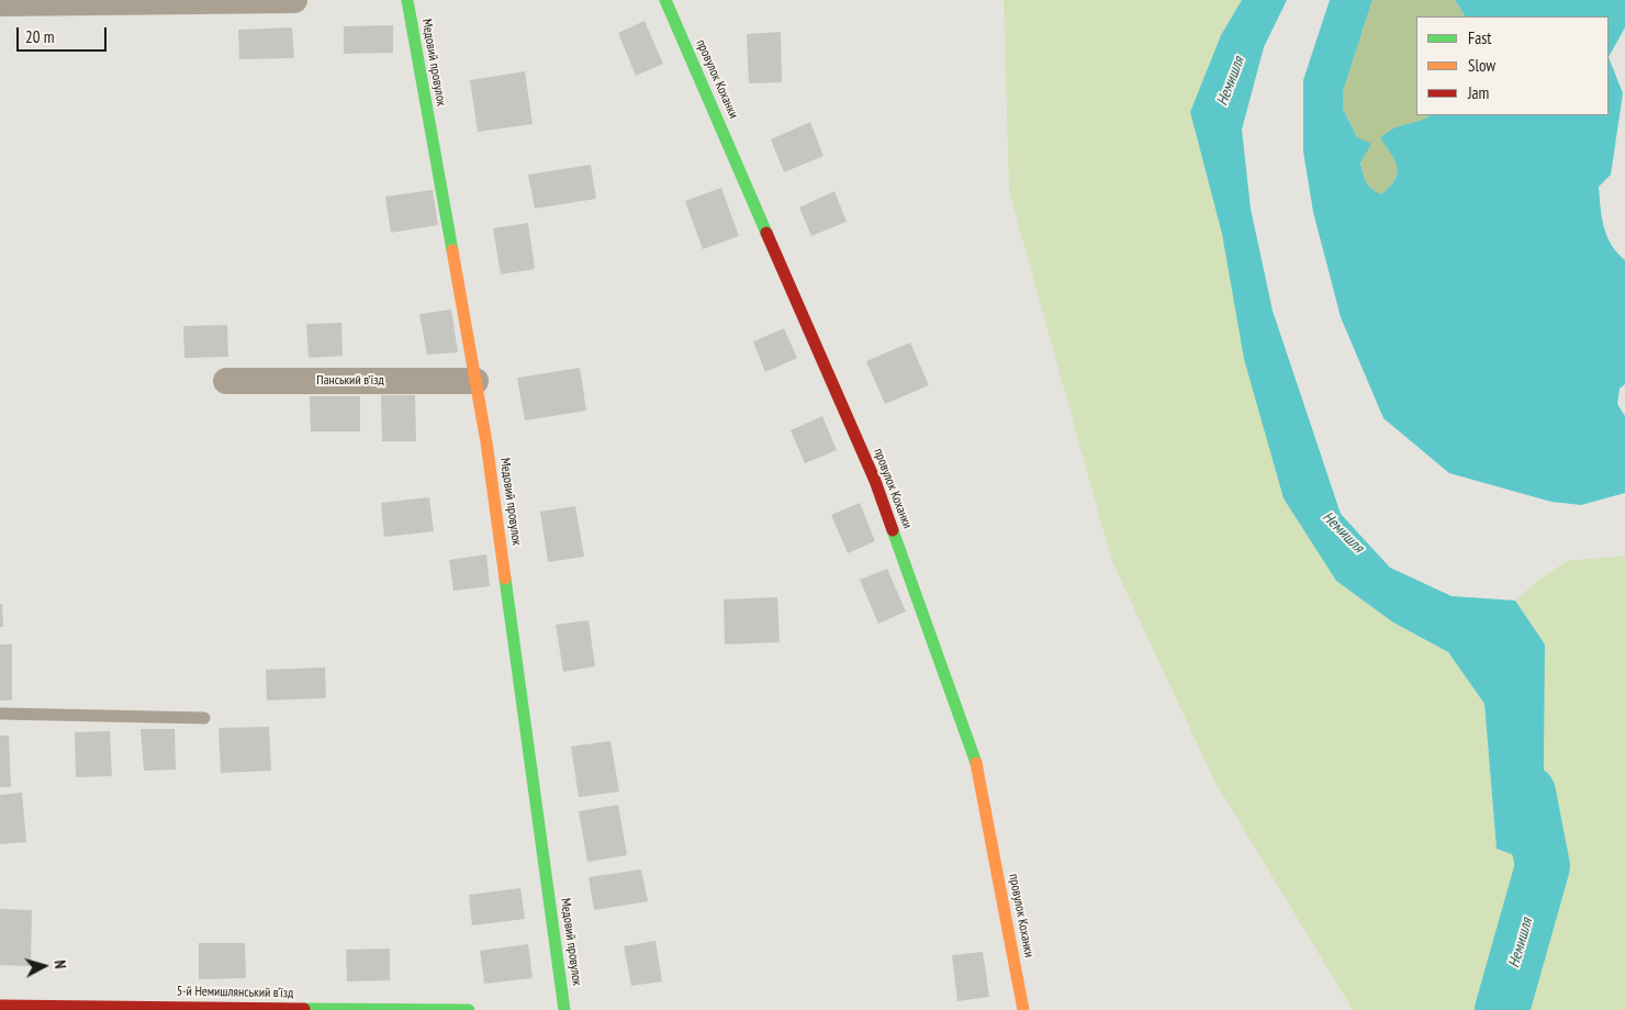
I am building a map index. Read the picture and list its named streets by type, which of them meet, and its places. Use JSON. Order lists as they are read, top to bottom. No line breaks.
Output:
{"streets":{"street":["Медовий провулок","провулок Коханки","Панський в’їзд","5-й Немишлянський в’їзд"]},"crossings":[["Медовий провулок","Панський в’їзд"]],"water":["Немишля"],"legend":["Fast","Slow","Jam"],"scale_bar":"20 m","north":"right"}
